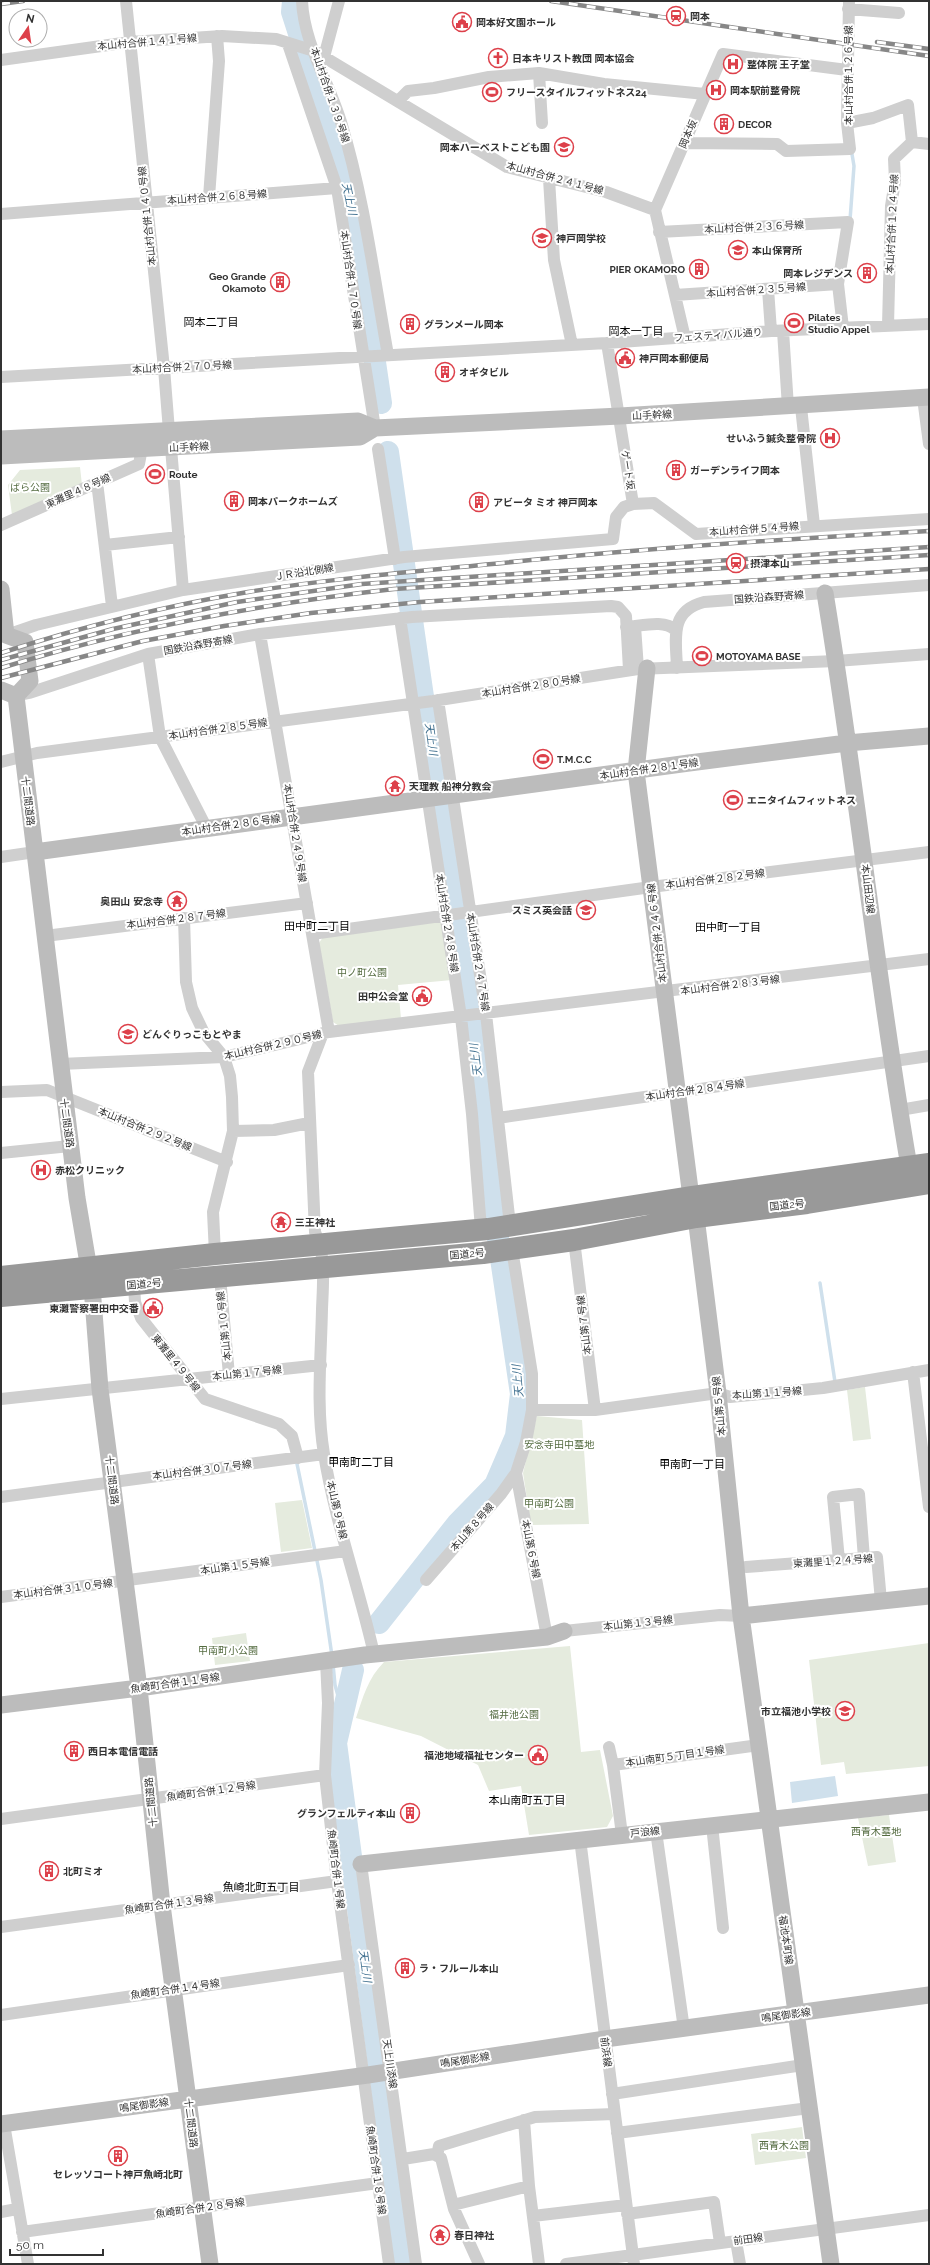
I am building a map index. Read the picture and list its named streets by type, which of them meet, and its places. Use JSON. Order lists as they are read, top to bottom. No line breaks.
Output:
{"streets":{"highway":["国道2号"],"street":["本山村合併１４１号線","本山村合併１２６号線","本山村合併１３９号線","岡本坂","本山村合併２４１号線","本山村合併２６８号線","本山村合併１４０号線","本山村合併１２４号線","本山村合併２３６号線","本山村合併１７０号線","本山村合併２３５号線","フェスティバル通り","本山村合併２７０号線","山手幹線","ゲート坂","東灘里４８号線","本山村合併５４号線","ＪＲ沿北側線","国鉄沿森野寄線","本山村合併２８０号線","本山村合併２８５号線","本山村合併２８１号線","十二間道路","本山村合併２８６号線","本山村合併２４９号線","本山村合併２８２号線","本山田辺線","本山村合併２８７号線","本山村合併２４８号線","本山村合併２４６号線","本山村合併２４７号線","本山村合併２８３号線","本山村合併２９０号線","本山村合併２８４号線","本山村合併２９２号線","本山第７号線","本山第１０号線","東灘里４９号線","本山第１７号線","本山第１１号線","本山第５号線","本山村合併３０７号線","本山第９号線","本山第８号線","本山第６号線","東灘里１２４号線","本山第１５号線","本山村合併３１０号線","本山第１３号線","魚崎町合併１１号線","本山南町５丁目１号線","魚崎町合併１２号線","戸浪線","魚崎町合併１号線","魚崎町合併１３号線","福池本町線","魚崎町合併１４号線","鳴尾御影線","前浜線","天上川添線","魚崎町合併１８号線","魚崎町合併２８号線","前田線"]},"crossings":[["本山村合併１４１号線","本山村合併１３９号線"],["本山村合併１４１号線","本山村合併２４１号線"],["本山村合併１４１号線","本山村合併１４０号線"],["本山村合併１４１号線","本山村合併１７０号線"],["本山村合併１２６号線","岡本坂"],["本山村合併１３９号線","本山村合併２４１号線"],["本山村合併１３９号線","フェスティバル通り"],["本山村合併１３９号線","本山村合併２７０号線"],["岡本坂","本山村合併２４１号線"],["本山村合併２６８号線","本山村合併１４０号線"],["本山村合併２６８号線","本山村合併１７０号線"],["本山村合併１４０号線","本山村合併２７０号線"],["本山村合併１４０号線","山手幹線"],["本山村合併１２４号線","フェスティバル通り"],["本山村合併２３６号線","本山村合併２３５号線"],["本山村合併１７０号線","本山村合併２７０号線"],["本山村合併１７０号線","山手幹線"],["フェスティバル通り","本山村合併２７０号線"],["フェスティバル通り","ゲート坂"],["山手幹線","ゲート坂"],["山手幹線","東灘里４８号線"],["ゲート坂","本山村合併５４号線"],["ゲート坂","ＪＲ沿北側線"],["本山村合併５４号線","ＪＲ沿北側線"],["国鉄沿森野寄線","十二間道路"],["国鉄沿森野寄線","本山村合併２４９号線"],["国鉄沿森野寄線","本山田辺線"],["国鉄沿森野寄線","本山村合併２４８号線"],["本山村合併２８０号線","本山村合併２８５号線"],["本山村合併２８０号線","本山田辺線"],["本山村合併２８０号線","本山村合併２４８号線"],["本山村合併２８０号線","本山村合併２４６号線"],["本山村合併２８０号線","本山村合併２４７号線"],["本山村合併２８５号線","十二間道路"],["本山村合併２８５号線","本山村合併２４９号線"],["本山村合併２８５号線","本山村合併２４８号線"],["本山村合併２８１号線","本山村合併２８６号線"],["本山村合併２８１号線","本山田辺線"],["本山村合併２８１号線","本山村合併２４８号線"],["本山村合併２８１号線","本山村合併２４６号線"],["本山村合併２８１号線","本山村合併２４７号線"],["十二間道路","本山村合併２８６号線"],["十二間道路","本山村合併２８７号線"],["十二間道路","本山村合併２９０号線"],["十二間道路","本山村合併２９２号線"],["十二間道路","国道2号"],["十二間道路","本山第１７号線"],["十二間道路","本山村合併３０７号線"],["十二間道路","本山第１５号線"],["十二間道路","本山村合併３１０号線"],["十二間道路","魚崎町合併１１号線"],["十二間道路","魚崎町合併１２号線"],["十二間道路","魚崎町合併１３号線"],["十二間道路","魚崎町合併１４号線"],["十二間道路","鳴尾御影線"],["十二間道路","魚崎町合併２８号線"],["本山村合併２８６号線","本山村合併２４９号線"],["本山村合併２８６号線","本山村合併２４８号線"],["本山村合併２４９号線","本山村合併２８２号線"],["本山村合併２４９号線","本山村合併２８７号線"],["本山村合併２４９号線","本山村合併２９０号線"],["本山村合併２４９号線","本山第９号線"],["本山村合併２８２号線","本山田辺線"],["本山村合併２８２号線","本山村合併２４８号線"],["本山村合併２８２号線","本山村合併２４６号線"],["本山村合併２８２号線","本山村合併２４７号線"],["本山田辺線","本山村合併２８３号線"],["本山田辺線","本山村合併２８４号線"],["本山田辺線","国道2号"],["本山村合併２４８号線","本山村合併２４７号線"],["本山村合併２４８号線","本山村合併２９０号線"],["本山村合併２４８号線","国道2号"],["本山村合併２４６号線","本山村合併２８３号線"],["本山村合併２４６号線","本山村合併２８４号線"],["本山村合併２４６号線","国道2号"],["本山村合併２４６号線","本山第５号線"],["本山村合併２４７号線","本山村合併２８３号線"],["本山村合併２４７号線","本山村合併２９０号線"],["本山村合併２４７号線","本山村合併２８４号線"],["本山村合併２４７号線","国道2号"],["本山村合併２８３号線","本山村合併２９０号線"],["本山村合併２９０号線","本山第９号線"],["国道2号","本山第７号線"],["国道2号","本山第１０号線"],["国道2号","東灘里４９号線"],["国道2号","本山第５号線"],["国道2号","本山第９号線"],["国道2号","本山第６号線"],["本山第７号線","本山第１１号線"],["本山第１０号線","本山第１７号線"],["東灘里４９号線","本山第１７号線"],["東灘里４９号線","本山村合併３０７号線"],["本山第１７号線","本山第９号線"],["本山第１１号線","本山第５号線"],["本山第１１号線","本山第６号線"],["本山第５号線","本山第１３号線"],["本山第５号線","福池本町線"],["本山村合併３０７号線","本山第９号線"],["本山第９号線","本山第１５号線"],["本山第９号線","本山第１３号線"],["本山第８号線","本山第６号線"],["本山第６号線","本山第１３号線"],["東灘里１２４号線","本山第１３号線"],["本山第１５号線","本山村合併３１０号線"],["本山第１３号線","魚崎町合併１１号線"],["本山第１３号線","福池本町線"],["魚崎町合併１１号線","魚崎町合併１号線"],["本山南町５丁目１号線","戸浪線"],["本山南町５丁目１号線","福池本町線"],["魚崎町合併１２号線","魚崎町合併１号線"],["戸浪線","福池本町線"],["戸浪線","前浜線"],["戸浪線","天上川添線"],["魚崎町合併１号線","魚崎町合併１３号線"],["魚崎町合併１号線","魚崎町合併１４号線"],["魚崎町合併１号線","鳴尾御影線"],["魚崎町合併１号線","魚崎町合併１８号線"],["福池本町線","鳴尾御影線"],["福池本町線","前田線"],["鳴尾御影線","前浜線"],["鳴尾御影線","天上川添線"],["鳴尾御影線","魚崎町合併１８号線"],["前浜線","前田線"],["魚崎町合併１８号線","魚崎町合併２８号線"]],"districts":["岡本二丁目","岡本一丁目","田中町二丁目","田中町一丁目","甲南町二丁目","甲南町一丁目","本山南町五丁目","魚崎北町五丁目"],"water":["天上川"],"parks":["ばら公園","中ノ町公園","安念寺田中墓地","甲南町公園","甲南町小公園","福井池公園","西青木墓地","西青木公園"],"places":{"station":["岡本","摂津本山"],"public building":["岡本好文園ホール","神戸岡本郵便局","田中公会堂","東灘警察署田中交番","福池地域福祉センター"],"church":["日本キリスト教団 岡本協会"],"hospital":["整体院 王子堂","岡本駅前整骨院","せいふう鍼灸整骨院","赤松クリニック"],"sports":["フリースタイルフィットネス24","Pilates Studio Appel","Route","MOTOYAMA BASE","T.M.C.C","エニタイムフィットネス"],"building":["DECOR","PIER OKAMORO","岡本レジデンス","Geo Grande Okamoto","グランメール岡本","オギタビル","ガーデンライフ岡本","岡本パークホームズ","アビータ ミオ 神戸岡本","西日本電信電話","グランフェルティ本山","北町ミオ","ラ・フルール本山","セレッソコート神戸魚崎北町"],"school or university":["岡本ハーベストこども園","神戸岡学校","本山保育所","スミス英会話","どんぐりっこもとやま","市立福池小学校"],"temple":["天理教 船神分教会","奥田山 安念寺","三王神社","春日神社"]},"scale_bar":"50 m","north":"top"}
